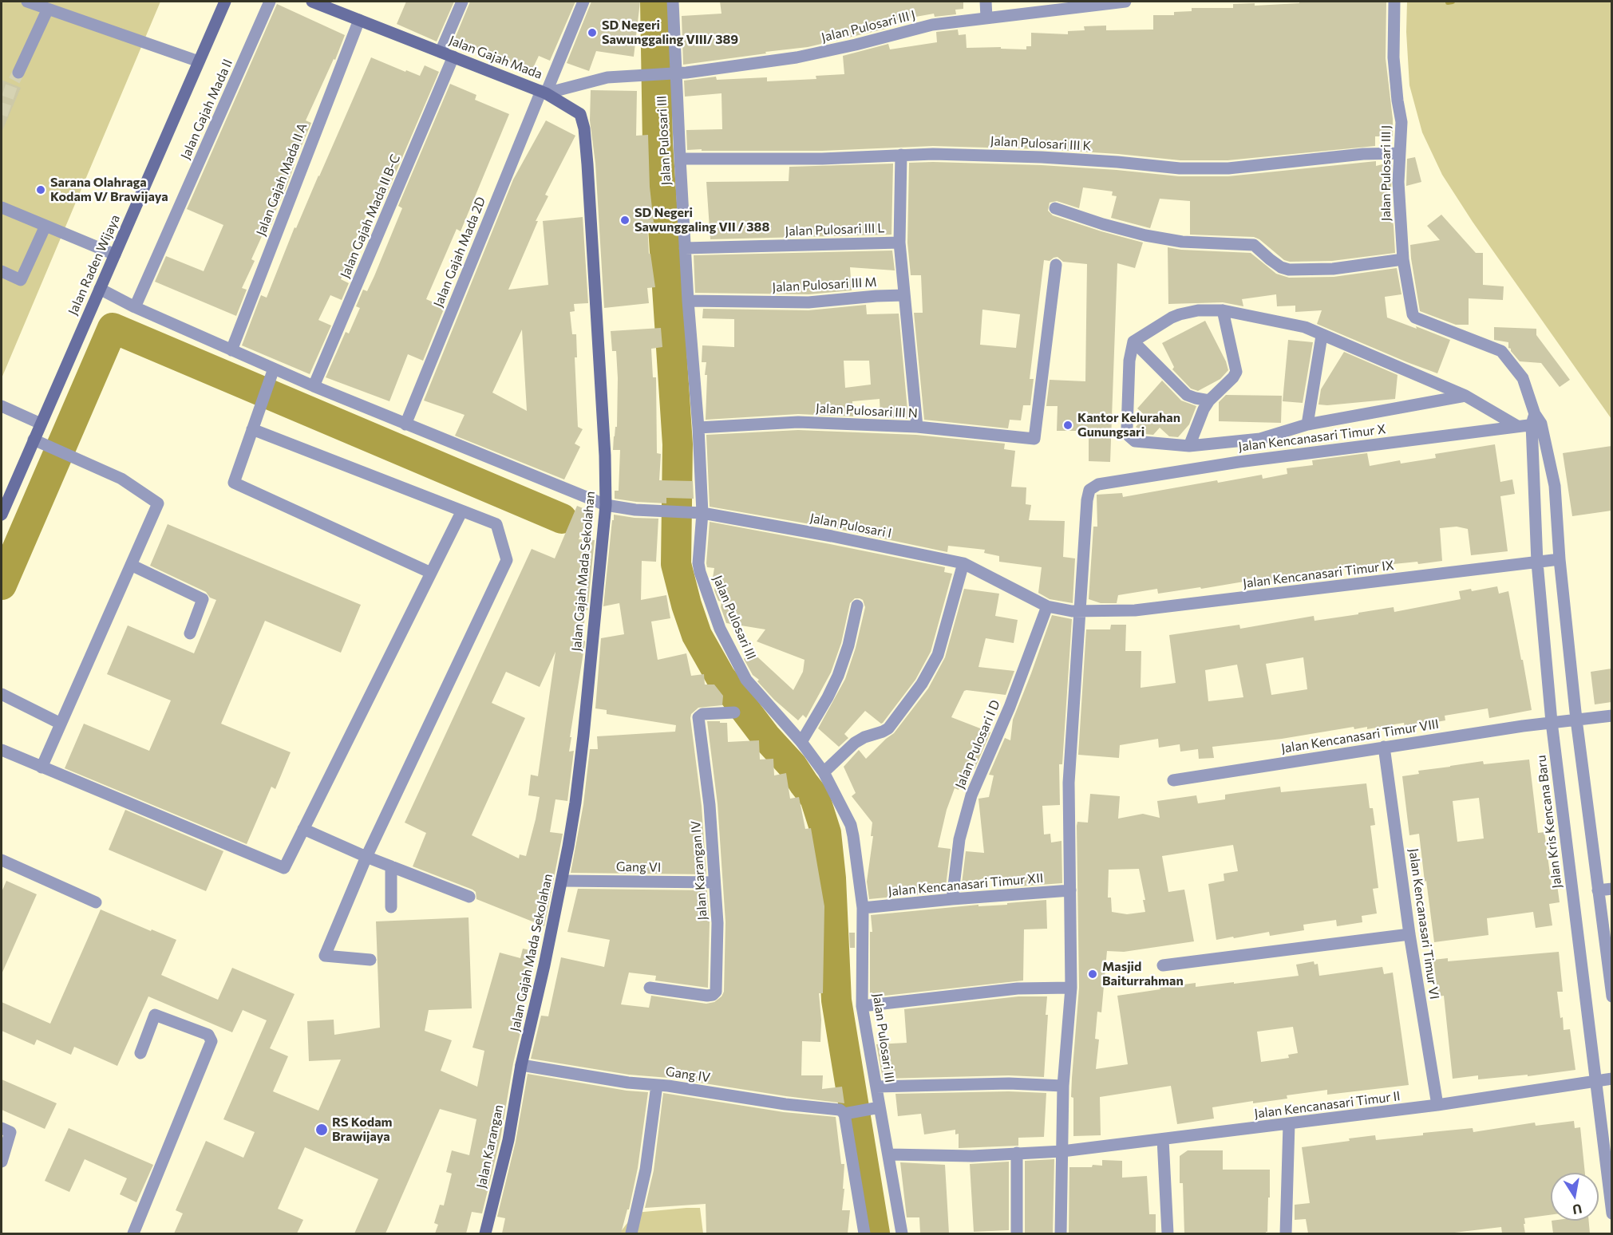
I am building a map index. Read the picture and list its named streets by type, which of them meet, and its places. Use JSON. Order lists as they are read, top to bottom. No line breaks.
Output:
{"streets":{"street":["Jalan Pulosari III J","Jalan Gajah Mada","Jalan Gajah Mada II","Jalan Pulosari III","Jalan Pulosari III K","Jalan Gajah Mada II A","Jalan Gajah Mada II B-C","Jalan Pulosari III L","Jalan Gajah Mada 2D","Jalan Raden Wijaya","Jalan Pulosari III M","Jalan Pulosari III N","Jalan Kencanasari Timur X","Jalan Pulosari I","Jalan Gajah Mada Sekolahan","Jalan Kencanasari Timur IX","Jalan Kencanasari Timur VIII","Jalan Pulosari I D","Jalan Kris Kencana Baru","Gang VI","Jalan Karangan IV","Jalan Kencanasari Timur XII","Jalan Kencanasari Timur VI","Gang IV","Jalan Kencanasari Timur II","Jalan Karangan"]},"crossings":[["Jalan Pulosari III J","Jalan Gajah Mada"],["Jalan Pulosari III J","Jalan Pulosari III"],["Jalan Pulosari III J","Jalan Pulosari III K"],["Jalan Gajah Mada","Jalan Pulosari III"],["Jalan Gajah Mada","Jalan Gajah Mada II A"],["Jalan Gajah Mada","Jalan Gajah Mada II B-C"],["Jalan Gajah Mada","Jalan Gajah Mada 2D"],["Jalan Gajah Mada","Jalan Gajah Mada Sekolahan"],["Jalan Gajah Mada II","Jalan Pulosari I"],["Jalan Pulosari III","Jalan Pulosari III K"],["Jalan Pulosari III","Jalan Pulosari III L"],["Jalan Pulosari III","Jalan Pulosari III M"],["Jalan Pulosari III","Jalan Pulosari III N"],["Jalan Pulosari III","Jalan Pulosari I"],["Jalan Pulosari III","Jalan Kencanasari Timur XII"],["Jalan Pulosari III","Jalan Kencanasari Timur II"],["Jalan Gajah Mada II A","Jalan Pulosari I"],["Jalan Gajah Mada II B-C","Jalan Pulosari I"],["Jalan Gajah Mada 2D","Jalan Pulosari I"],["Jalan Gajah Mada 2D","Jalan Gajah Mada Sekolahan"],["Jalan Raden Wijaya","Jalan Pulosari I"],["Jalan Kencanasari Timur X","Jalan Pulosari I"],["Jalan Kencanasari Timur X","Jalan Kencanasari Timur IX"],["Jalan Kencanasari Timur X","Jalan Kris Kencana Baru"],["Jalan Pulosari I","Jalan Gajah Mada Sekolahan"],["Jalan Pulosari I","Jalan Kencanasari Timur IX"],["Jalan Pulosari I","Jalan Pulosari I D"],["Jalan Gajah Mada Sekolahan","Gang VI"],["Jalan Gajah Mada Sekolahan","Gang IV"],["Jalan Gajah Mada Sekolahan","Jalan Karangan"],["Jalan Kencanasari Timur IX","Jalan Kris Kencana Baru"],["Jalan Kencanasari Timur VIII","Jalan Kris Kencana Baru"],["Jalan Kencanasari Timur VIII","Jalan Kencanasari Timur VI"],["Jalan Pulosari I D","Jalan Kencanasari Timur XII"],["Jalan Kris Kencana Baru","Jalan Kencanasari Timur II"],["Gang VI","Jalan Karangan IV"],["Jalan Kencanasari Timur VI","Jalan Kencanasari Timur II"],["Gang IV","Jalan Karangan"]],"places":["SD Negeri Sawunggaling VIII/ 389","Sarana Olahraga Kodam V/ Brawijaya","SD Negeri Sawunggaling VII / 388","Kantor Kelurahan Gunungsari","Masjid Baiturrahman","RS Kodam Brawijaya"],"north":"bottom"}
